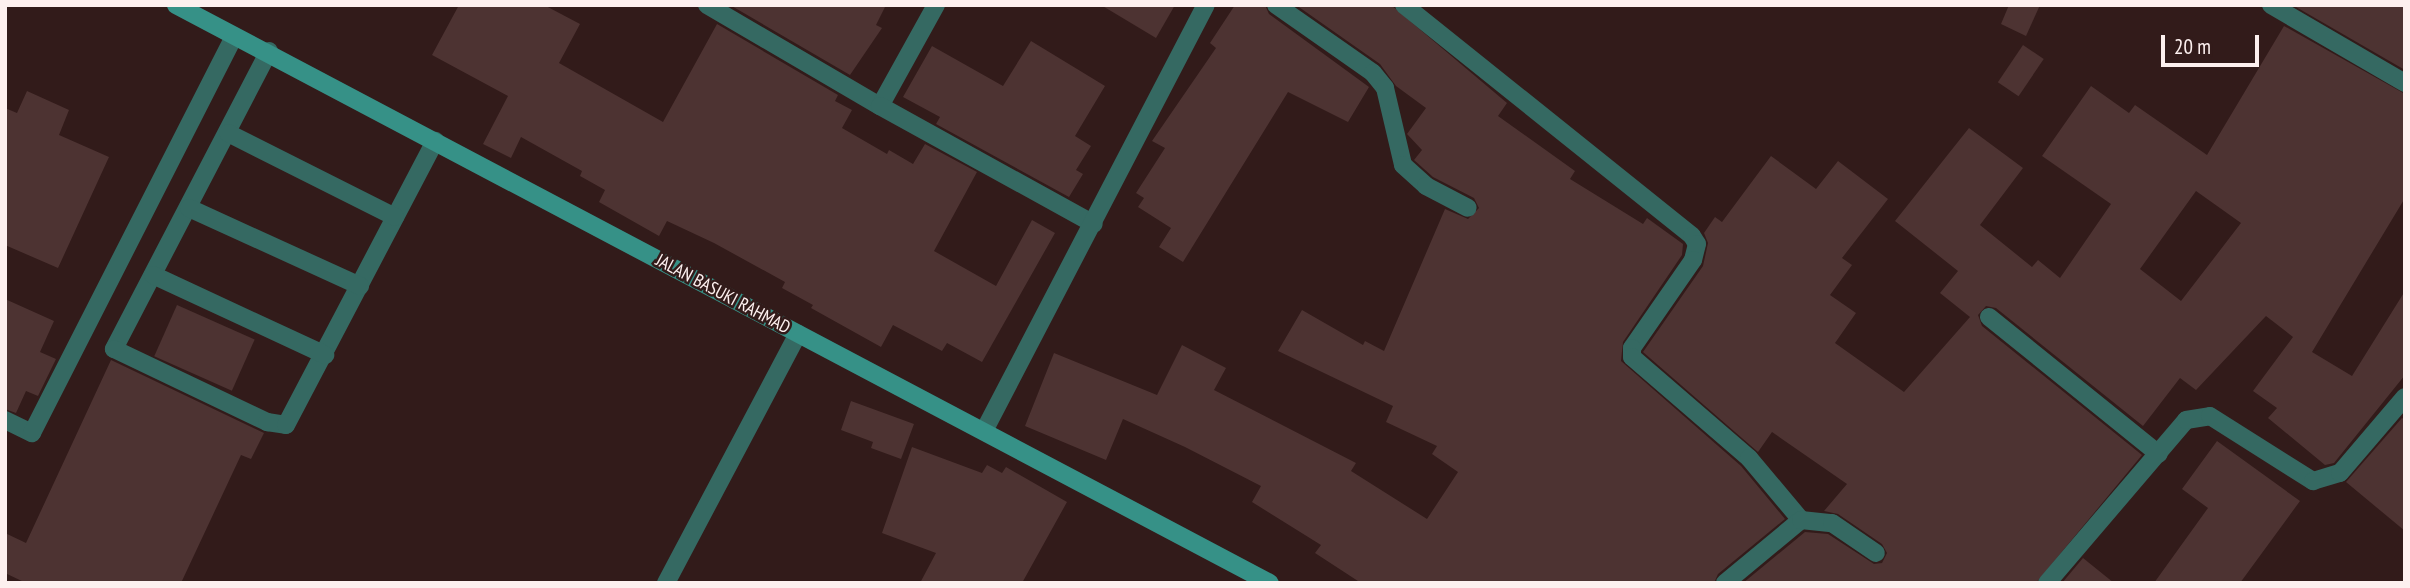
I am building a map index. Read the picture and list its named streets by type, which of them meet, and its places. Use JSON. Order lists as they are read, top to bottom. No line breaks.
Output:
{"streets":{"main road":["JALAN BASUKI RAHMAD"]},"scale_bar":"20 m"}
